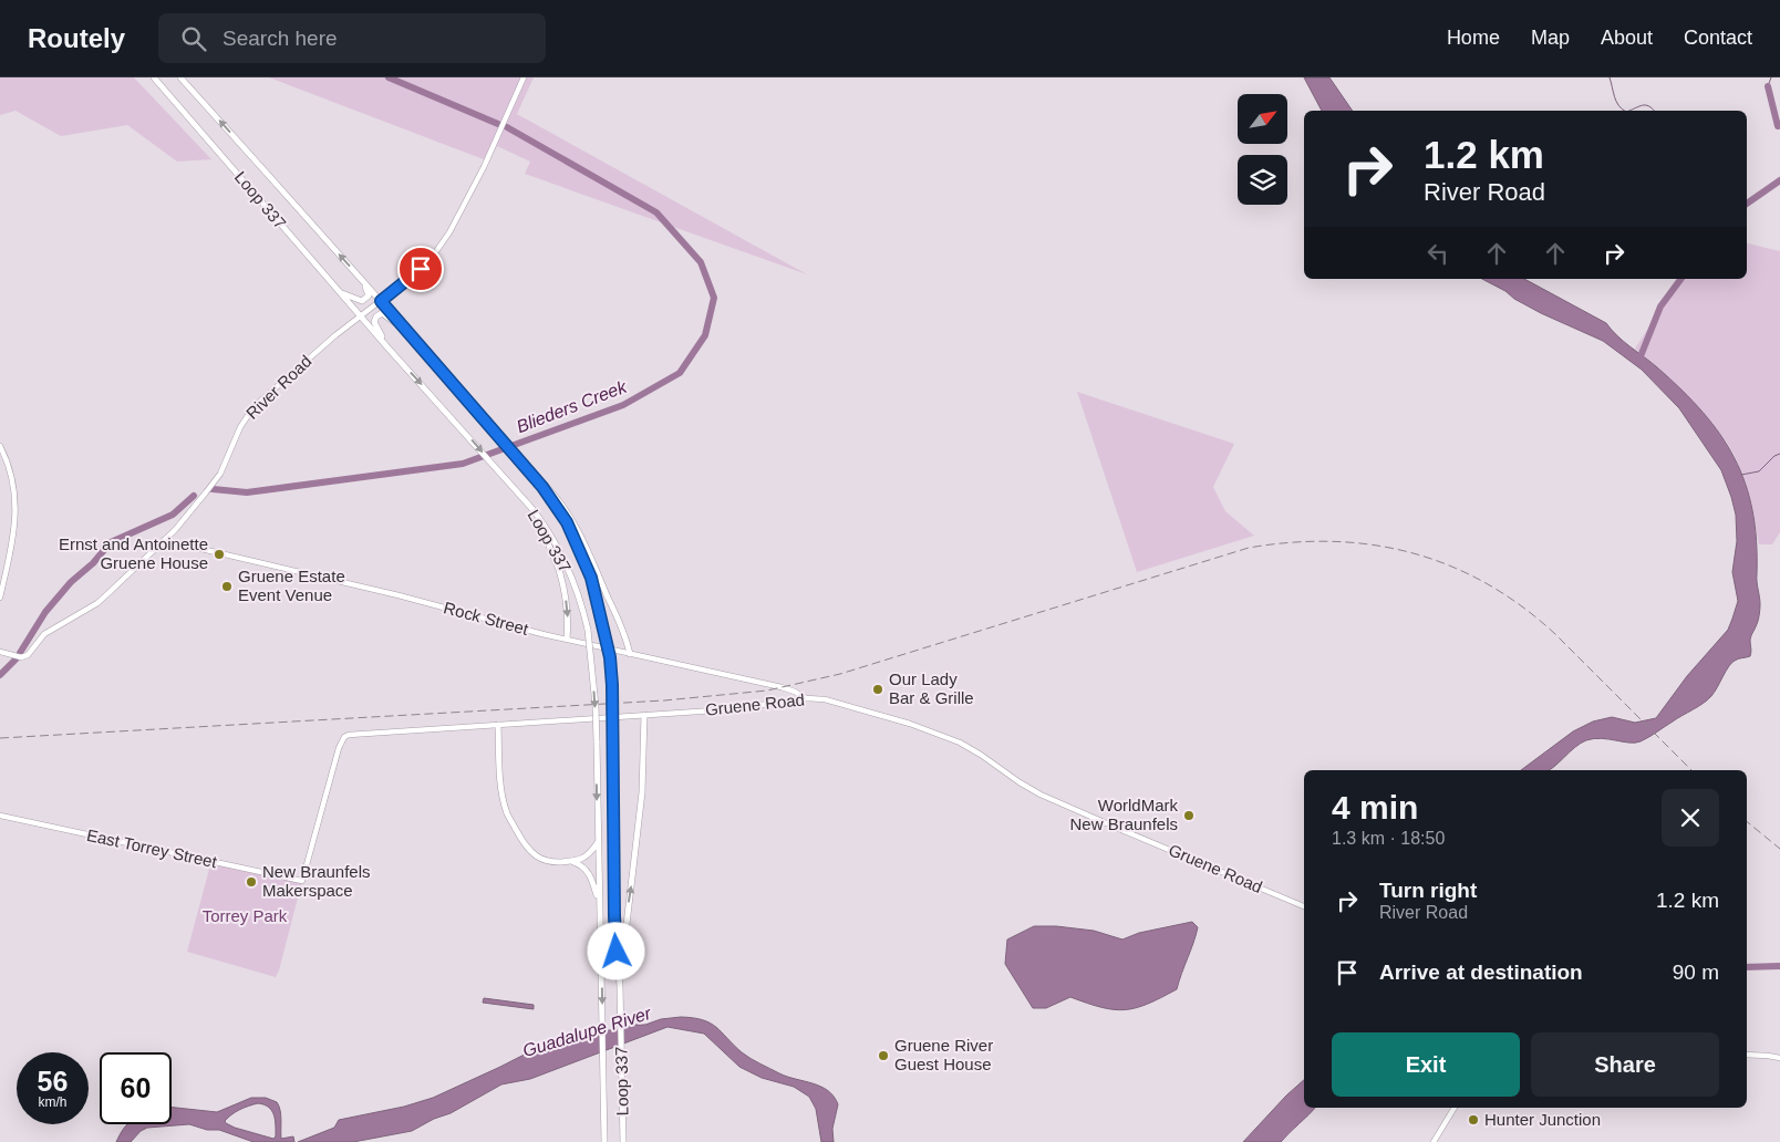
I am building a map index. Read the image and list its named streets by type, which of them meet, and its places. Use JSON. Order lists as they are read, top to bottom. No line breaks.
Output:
{"streets":{"main road":["Loop 337"],"street":["River Road","Rock Street","Gruene Road","East Torrey Street"]},"crossings":[["Loop 337","River Road"],["River Road","Rock Street"],["Rock Street","Gruene Road"],["Gruene Road","East Torrey Street"]],"water":["Blieders Creek","Guadalupe River"],"parks":["Torrey Park"],"places":["Ernst and Antoinette Gruene House","Gruene Estate Event Venue","Our Lady Bar & Grille","WorldMark New Braunfels","New Braunfels Makerspace","Gruene River Guest House","Hunter Junction"],"north":"top right","page":{"header":"Routely","search":"Search here","nav":["Home","Map","About","Contact"],"turn":["1.2 km","River Road"],"heading":["4 min","1.3 km · 18:50"],"list":[{"name":"Turn right","note":"River Road","value":"1.2 km"},{"name":"Arrive at destination","value":"90 m"}],"buttons":["Exit","Share"],"speed":"56 km/h","limit":"60"}}
